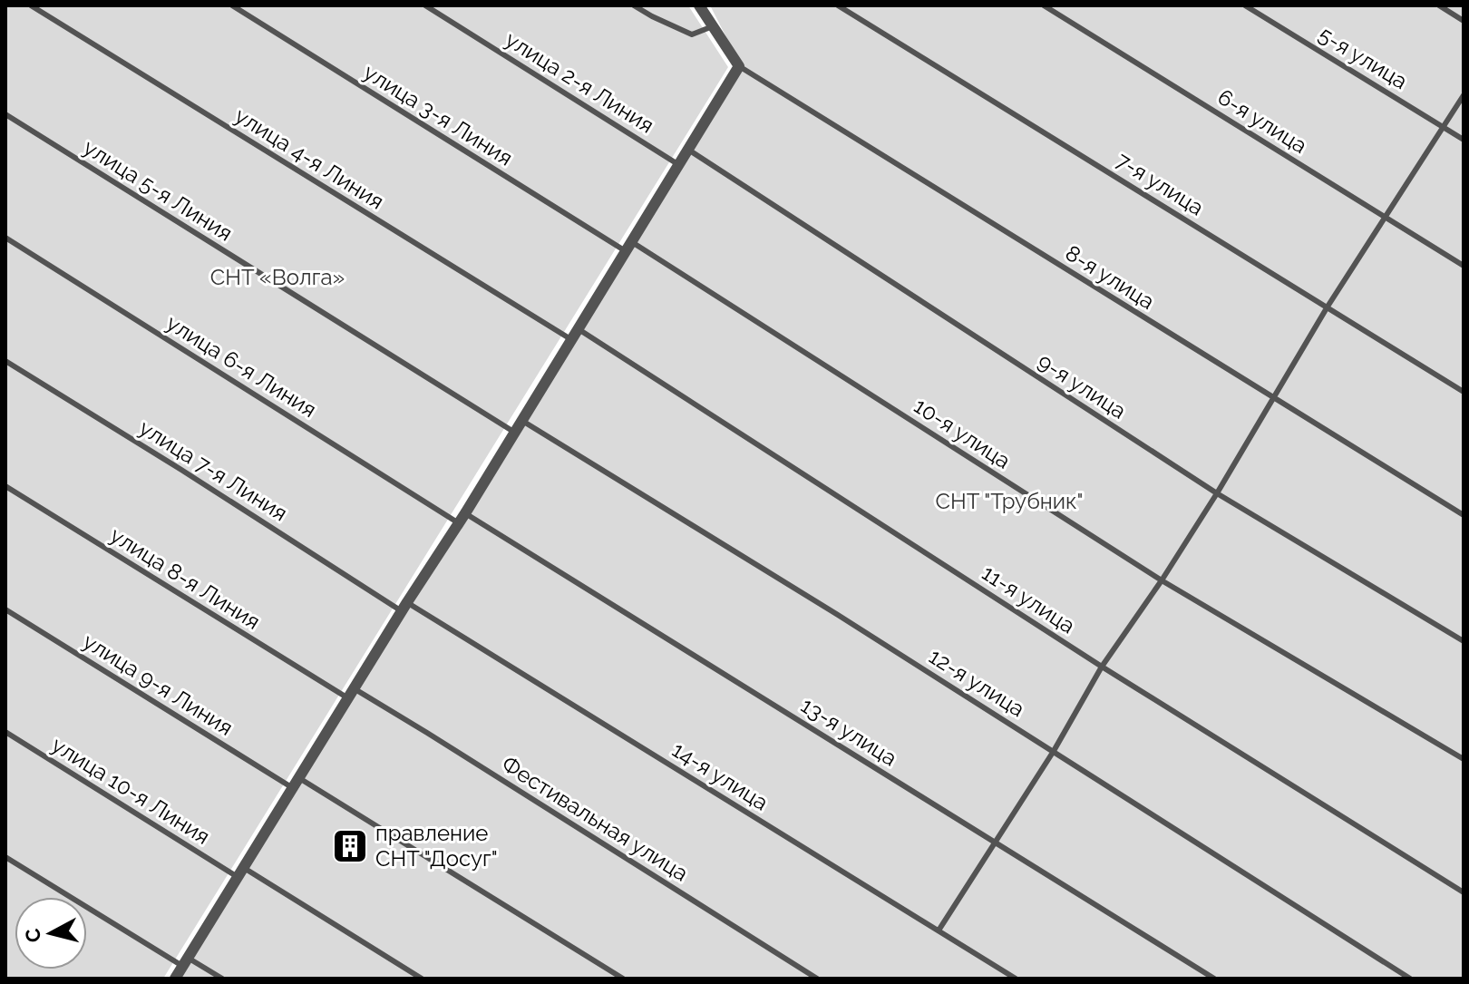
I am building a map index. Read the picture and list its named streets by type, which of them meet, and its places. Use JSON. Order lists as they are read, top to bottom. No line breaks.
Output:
{"streets":{"lane":["5-я улица","улица 2-я Линия","улица 3-я Линия","6-я улица","улица 4-я Линия","7-я улица","улица 5-я Линия","8-я улица","улица 6-я Линия","9-я улица","10-я улица","улица 7-я Линия","улица 8-я Линия","11-я улица","12-я улица","улица 9-я Линия","13-я улица","14-я улица","улица 10-я Линия","Фестивальная улица"]},"crossings":[["улица 3-я Линия","10-я улица"],["улица 6-я Линия","13-я улица"],["улица 7-я Линия","14-я улица"],["улица 8-я Линия","Фестивальная улица"]],"parks":["СНТ «Волга»","СНТ \"Трубник\""],"places":{"building":["правление СНТ \"Досуг\""]},"north":"left"}
